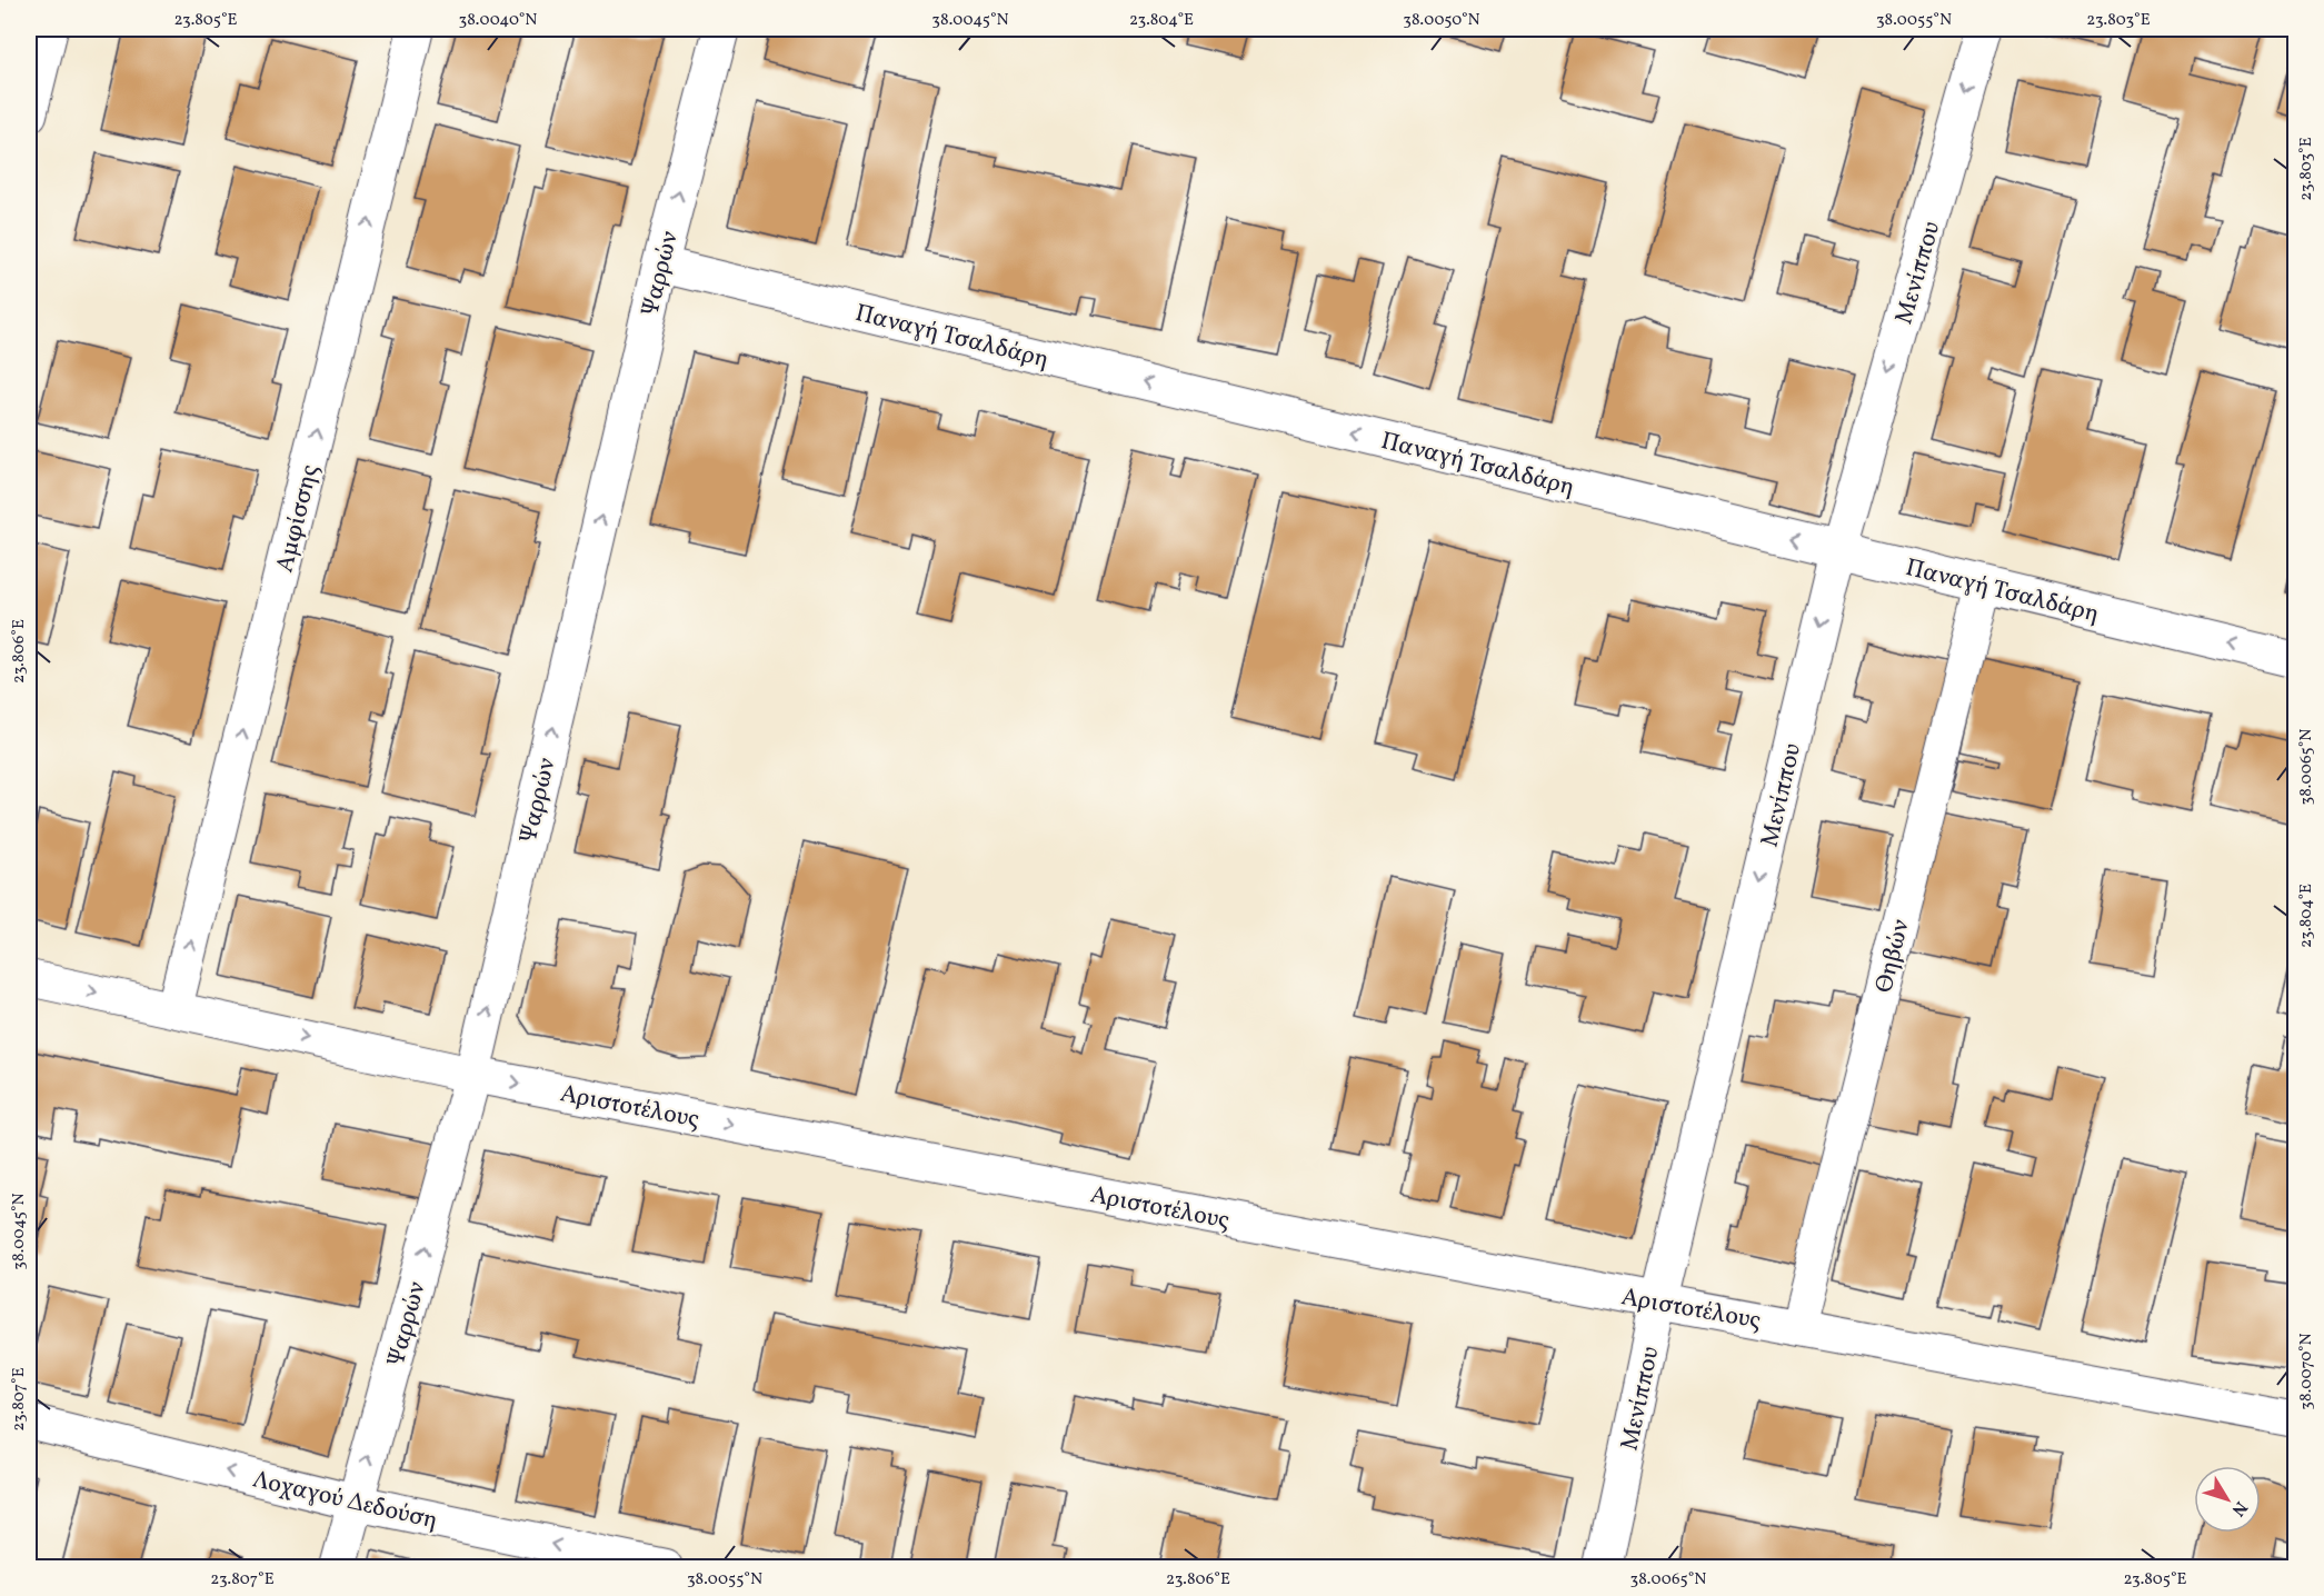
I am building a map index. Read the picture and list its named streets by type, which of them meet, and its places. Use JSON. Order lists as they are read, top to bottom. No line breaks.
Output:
{"streets":{"street":["Μενίππου","Ψαρρών","Παναγή Τσαλδάρη","Αμφίσσης","Θηβών","Αριστοτέλους","Λοχαγού Δεδούση"]},"crossings":[["Μενίππου","Παναγή Τσαλδάρη"],["Μενίππου","Αριστοτέλους"],["Ψαρρών","Παναγή Τσαλδάρη"],["Ψαρρών","Αριστοτέλους"],["Ψαρρών","Λοχαγού Δεδούση"],["Παναγή Τσαλδάρη","Θηβών"],["Αμφίσσης","Αριστοτέλους"],["Θηβών","Αριστοτέλους"]],"one_way":["Μενίππου","Ψαρρών","Παναγή Τσαλδάρη","Αμφίσσης","Αριστοτέλους","Λοχαγού Δεδούση"],"north":"bottom right","coordinates":["23.805°E","38.0040°N","38.0045°N","23.804°E","38.0050°N","38.0055°N","23.803°E","23.806°E","38.0065°N","38.0070°N","23.807°E"]}
